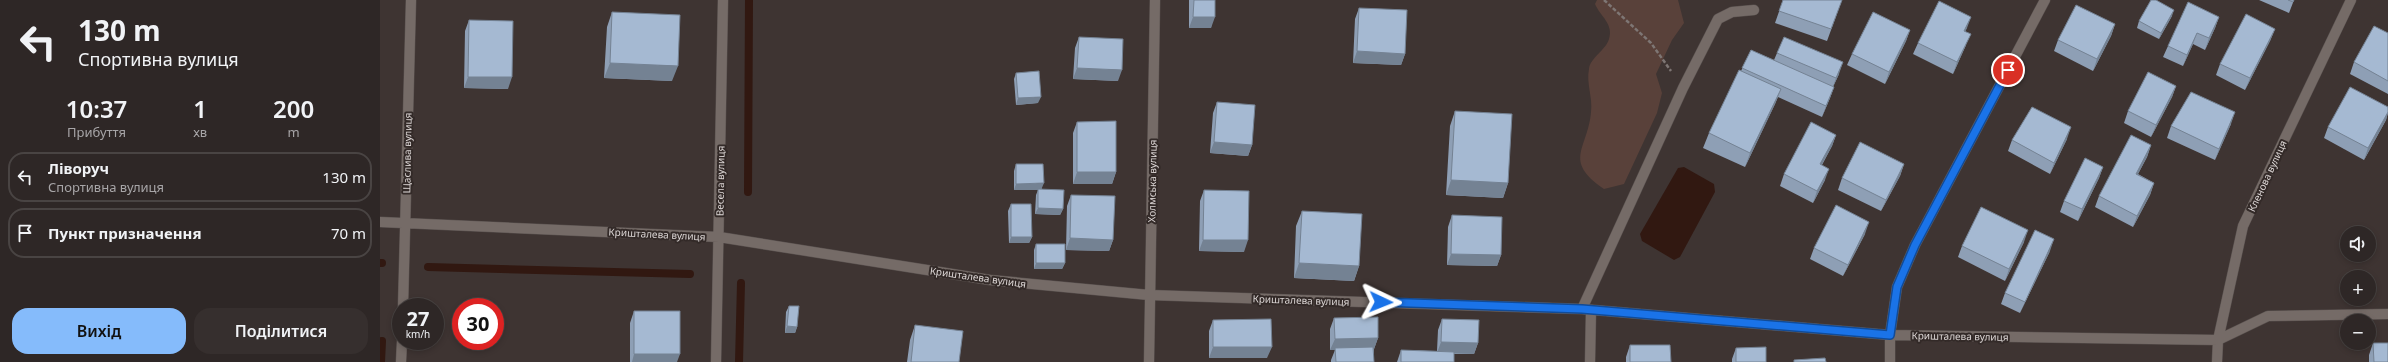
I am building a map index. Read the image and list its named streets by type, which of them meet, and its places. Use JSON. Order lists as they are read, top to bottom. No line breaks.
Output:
{"streets":{"street":["Щаслива вулиця","Кленова вулиця","Весела вулиця","Холмська вулиця","Кришталева вулиця"]},"crossings":[["Щаслива вулиця","Кришталева вулиця"],["Кленова вулиця","Кришталева вулиця"],["Весела вулиця","Кришталева вулиця"],["Холмська вулиця","Кришталева вулиця"]],"page":{"turn":["130 m","Спортивна вулиця"],"eta":["10:37","Прибуття","1","хв","200","m"],"list":[{"name":"Ліворуч","note":"Спортивна вулиця","value":"130 m"},{"name":"Пункт призначення","value":"70 m"}],"map_buttons":["+","−"],"speed":"27 km/h","limit":"30","buttons":["Вихід","Поділитися"]}}
